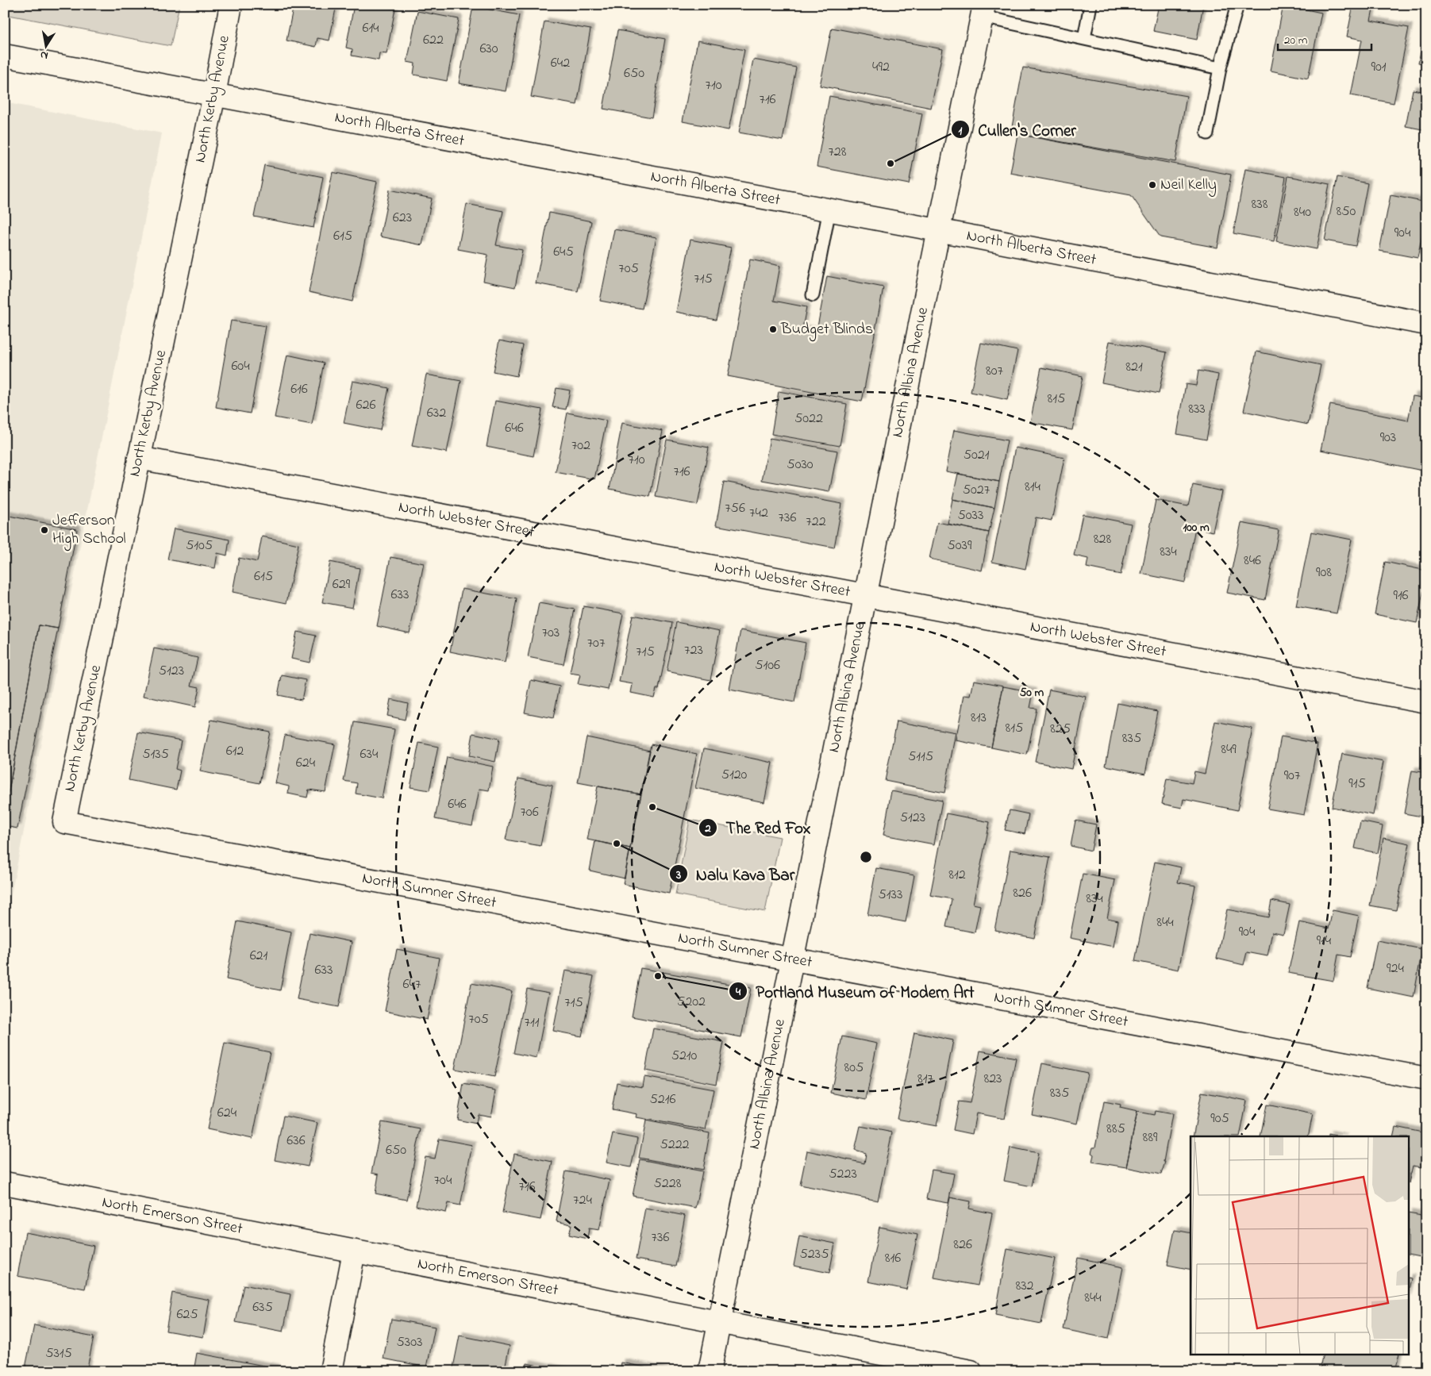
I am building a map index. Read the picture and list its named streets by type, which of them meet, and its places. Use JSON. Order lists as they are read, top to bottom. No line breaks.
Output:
{"streets":{"street":["North Kerby Avenue","North Alberta Street","North Albina Avenue","North Webster Street","North Sumner Street","North Emerson Street"]},"crossings":[["North Kerby Avenue","North Alberta Street"],["North Kerby Avenue","North Webster Street"],["North Kerby Avenue","North Sumner Street"],["North Alberta Street","North Albina Avenue"],["North Albina Avenue","North Webster Street"],["North Albina Avenue","North Sumner Street"],["North Albina Avenue","North Emerson Street"]],"places":["Cullen's Corner","Neil Kelly","Budget Blinds","Jefferson High School","The Red Fox","Nalu Kava Bar","Portland Museum of Modern Art"],"house_numbers":["614","622","630","642","492","901","650","710","716","728","838","850","840","623","904","615","645","705","715","604","821","807","616","815","626","833","632","5022","646","903","702","5021","710","5030","716","814","5027","756","742","5033","736","722","828","5105","5039","834","846","908","615","629","633","916","703","707","723","715","5106","5123","813","815","825","835","849","612","5135","634","5115","624","5120","907","915","646","706","5123","812","826","5133","834","844","904","914","621","924","633","647","5202","715","705","711","5210","805","817","823","835","5216","624","905","885","889","636","5222","650","5223","704","5228","716","724","736","826","5235","816","832","844","635","625","5303","5315"],"scale_bar":"20 m","north":"bottom","rings":["100 m","50 m"]}
